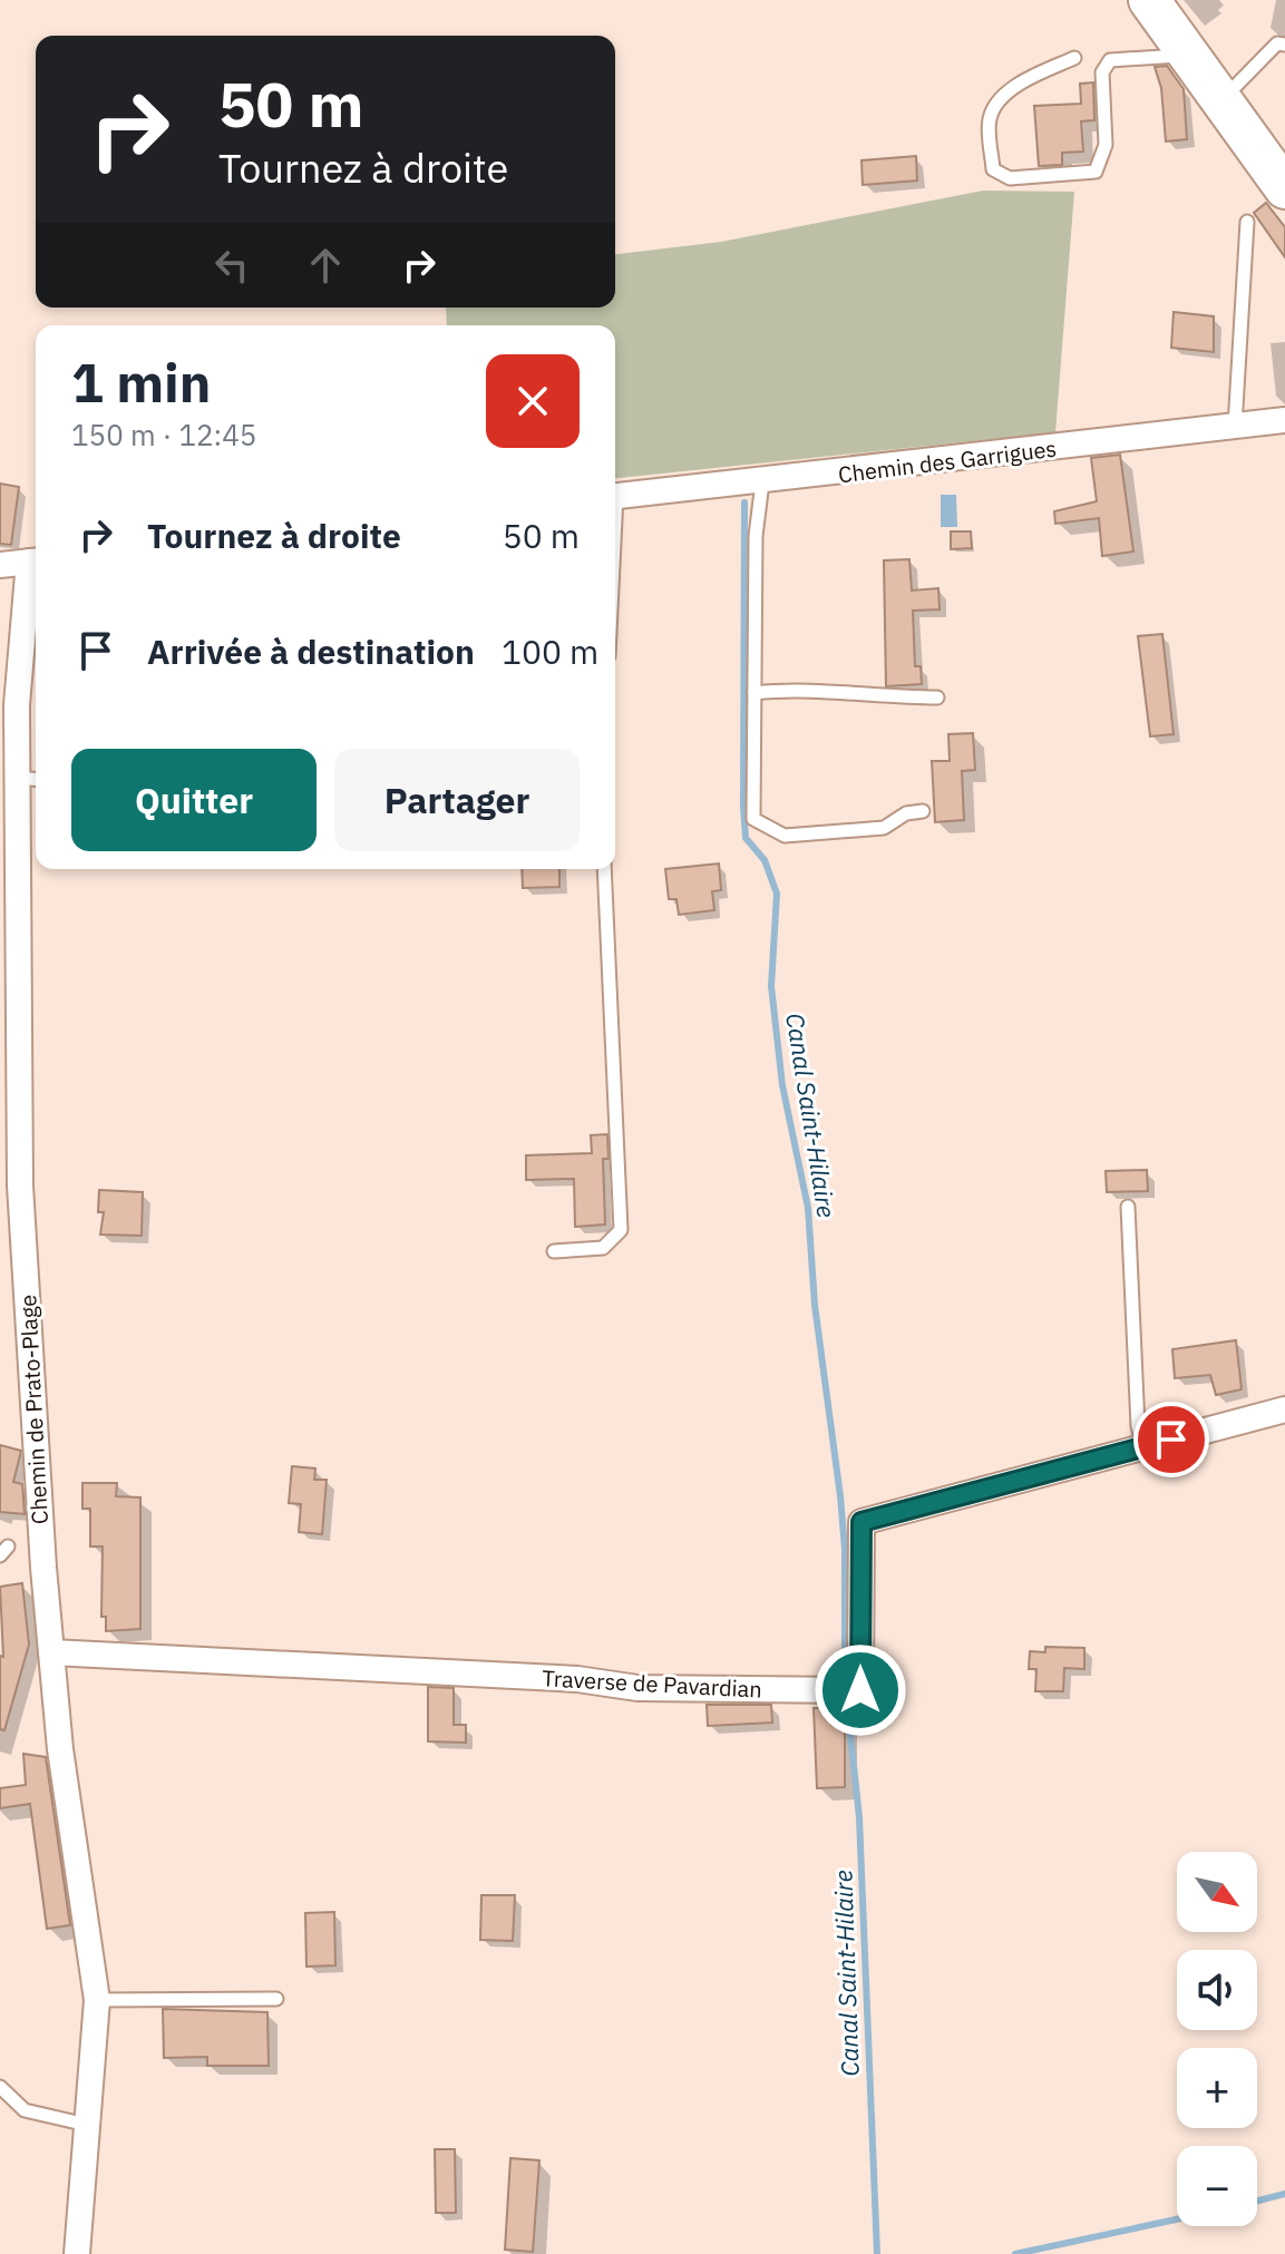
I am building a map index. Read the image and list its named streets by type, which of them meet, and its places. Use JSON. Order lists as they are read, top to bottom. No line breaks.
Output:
{"streets":{"street":["Chemin des Garrigues","Chemin de Prato-Plage","Traverse de Pavardian"]},"crossings":[["Chemin de Prato-Plage","Traverse de Pavardian"]],"water":["Canal Saint-Hilaire"],"north":"bottom right","page":{"turn":["50 m","Tournez à droite"],"heading":["1 min","150 m · 12:45"],"list":[{"name":"Tournez à droite","value":"50 m"},{"name":"Arrivée à destination","value":"100 m"}],"buttons":["Quitter","Partager"],"map_buttons":["+","−"]}}
